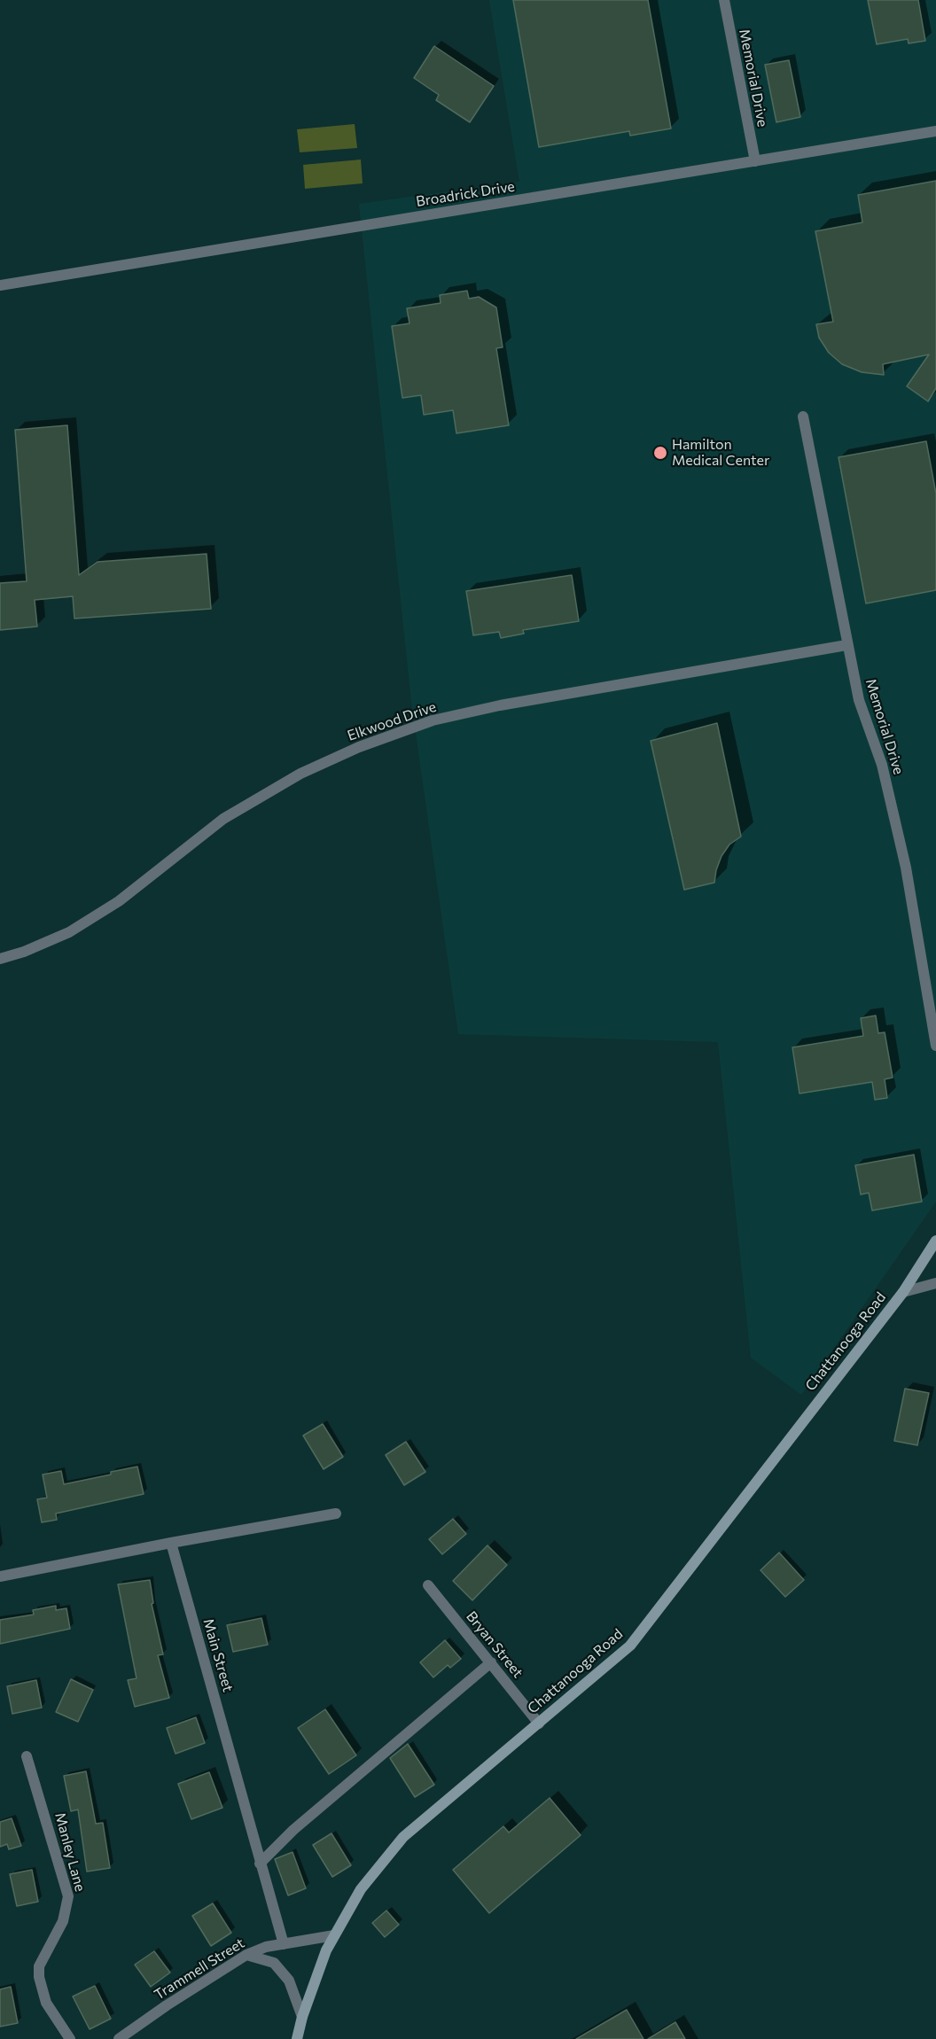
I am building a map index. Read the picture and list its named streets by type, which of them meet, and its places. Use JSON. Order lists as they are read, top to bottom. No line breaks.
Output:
{"streets":{"main road":["Chattanooga Road"],"street":["Memorial Drive","Broadrick Drive","Elkwood Drive","Bryan Street","Main Street","Manley Lane","Trammell Street"]},"crossings":[["Memorial Drive","Broadrick Drive"],["Memorial Drive","Elkwood Drive"],["Chattanooga Road","Bryan Street"],["Chattanooga Road","Trammell Street"],["Main Street","Trammell Street"]],"places":["Hamilton Medical Center"]}
